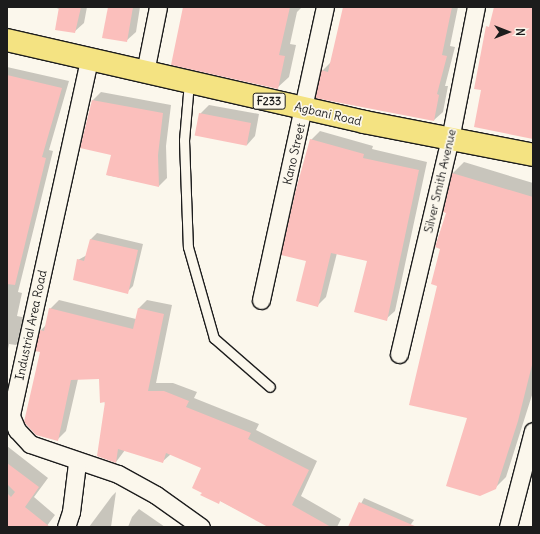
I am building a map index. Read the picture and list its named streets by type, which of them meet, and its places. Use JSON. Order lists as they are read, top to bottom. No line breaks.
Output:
{"streets":{"main road":["F233","Agbani Road"],"street":["Kano Street","Silver Smith Avenue","Industrial Area Road"]},"crossings":[["Agbani Road","Kano Street"],["Agbani Road","Silver Smith Avenue"],["Agbani Road","Industrial Area Road"]],"north":"right"}
